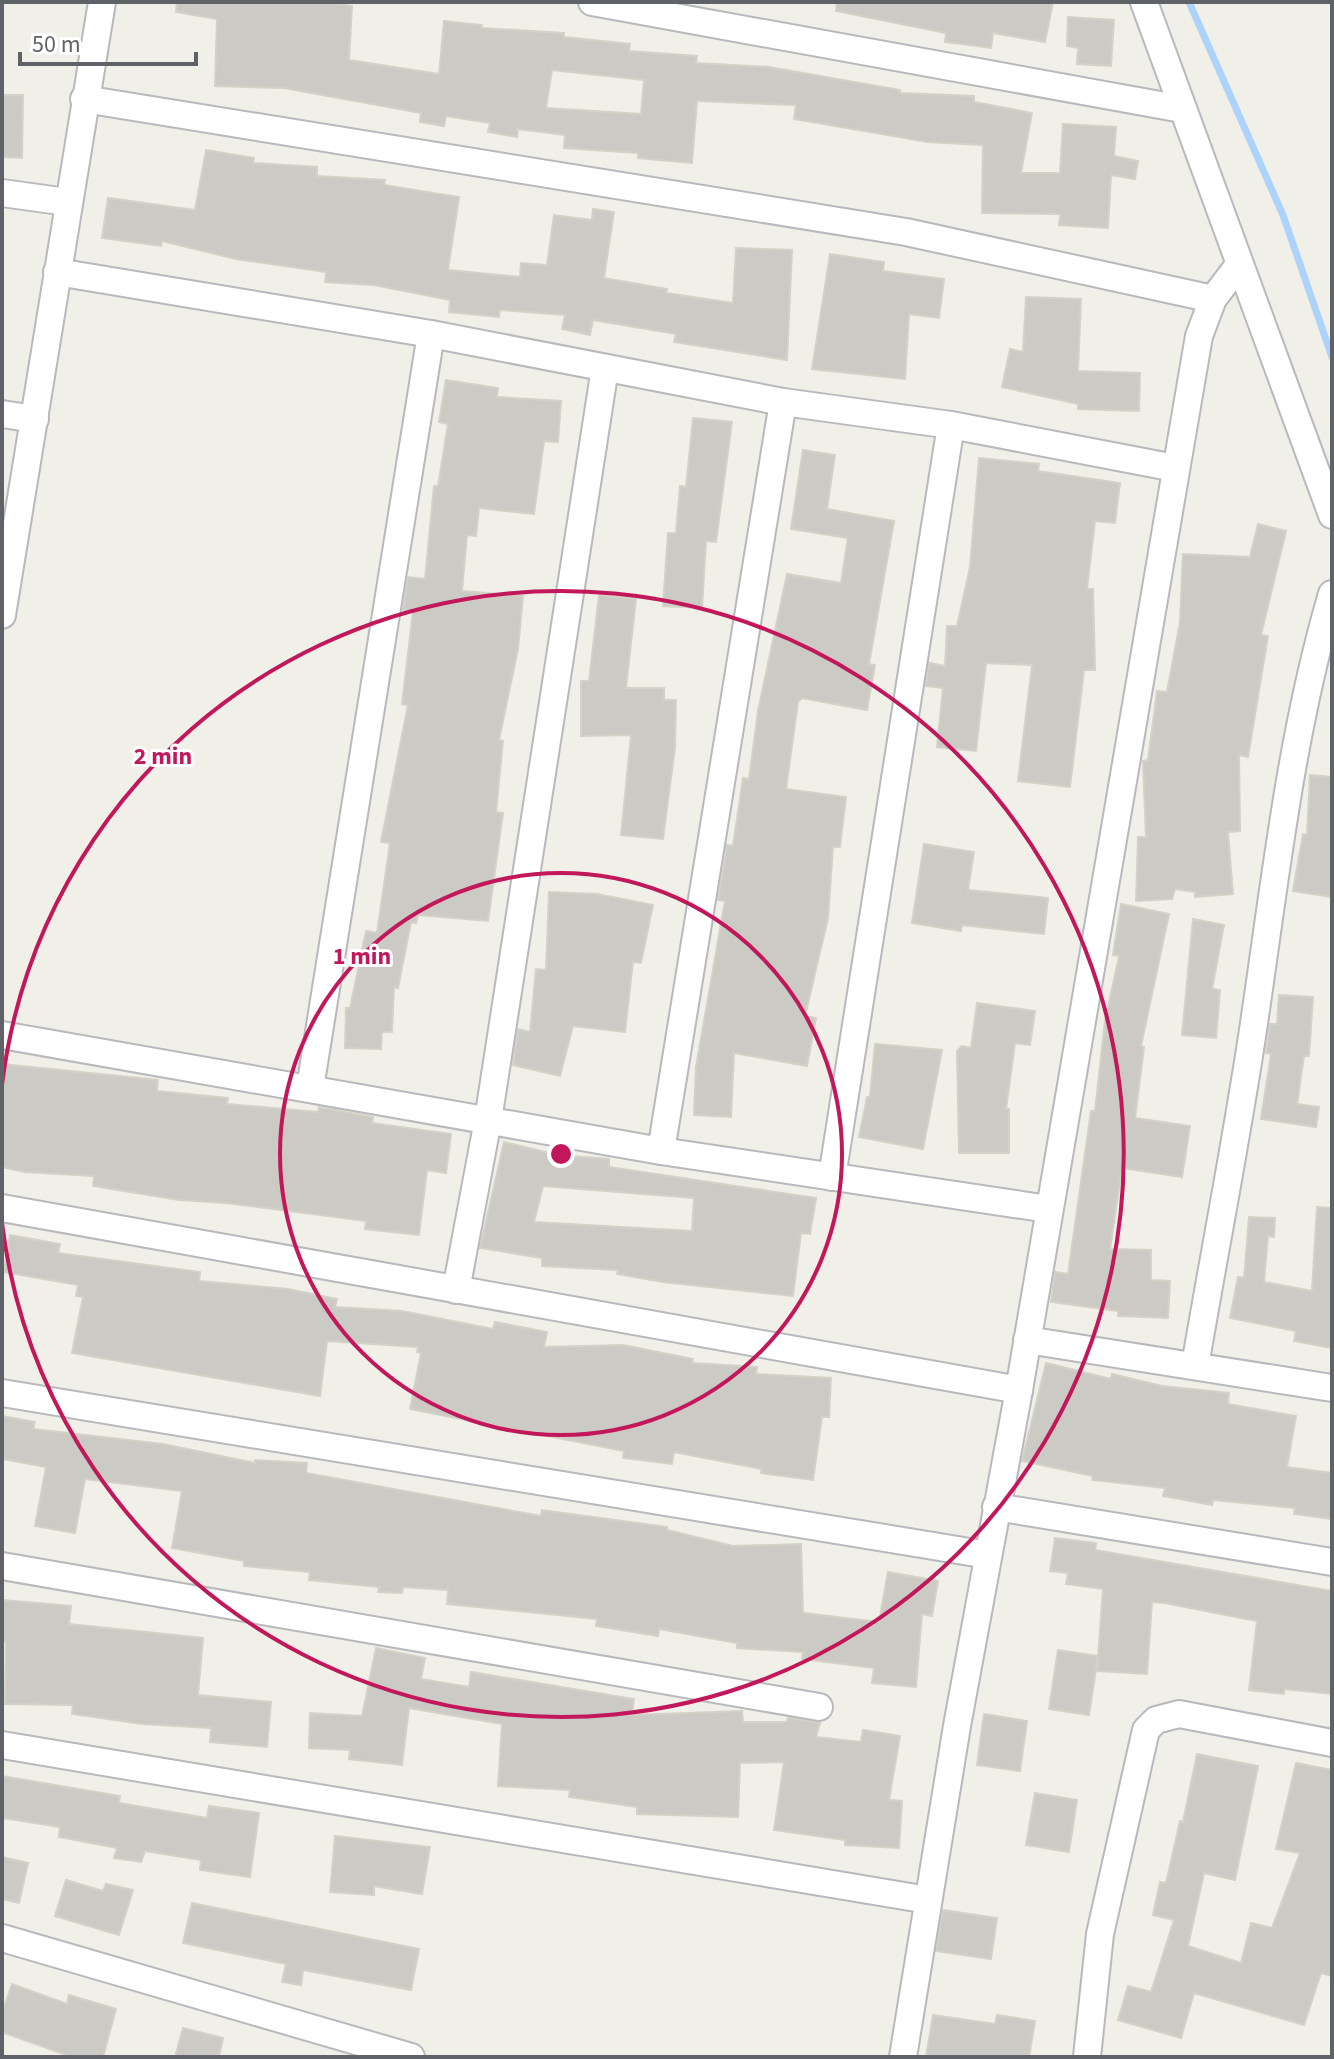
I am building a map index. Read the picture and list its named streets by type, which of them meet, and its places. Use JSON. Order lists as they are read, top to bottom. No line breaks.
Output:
{"scale_bar":"50 m","rings":["2 min","1 min"]}
